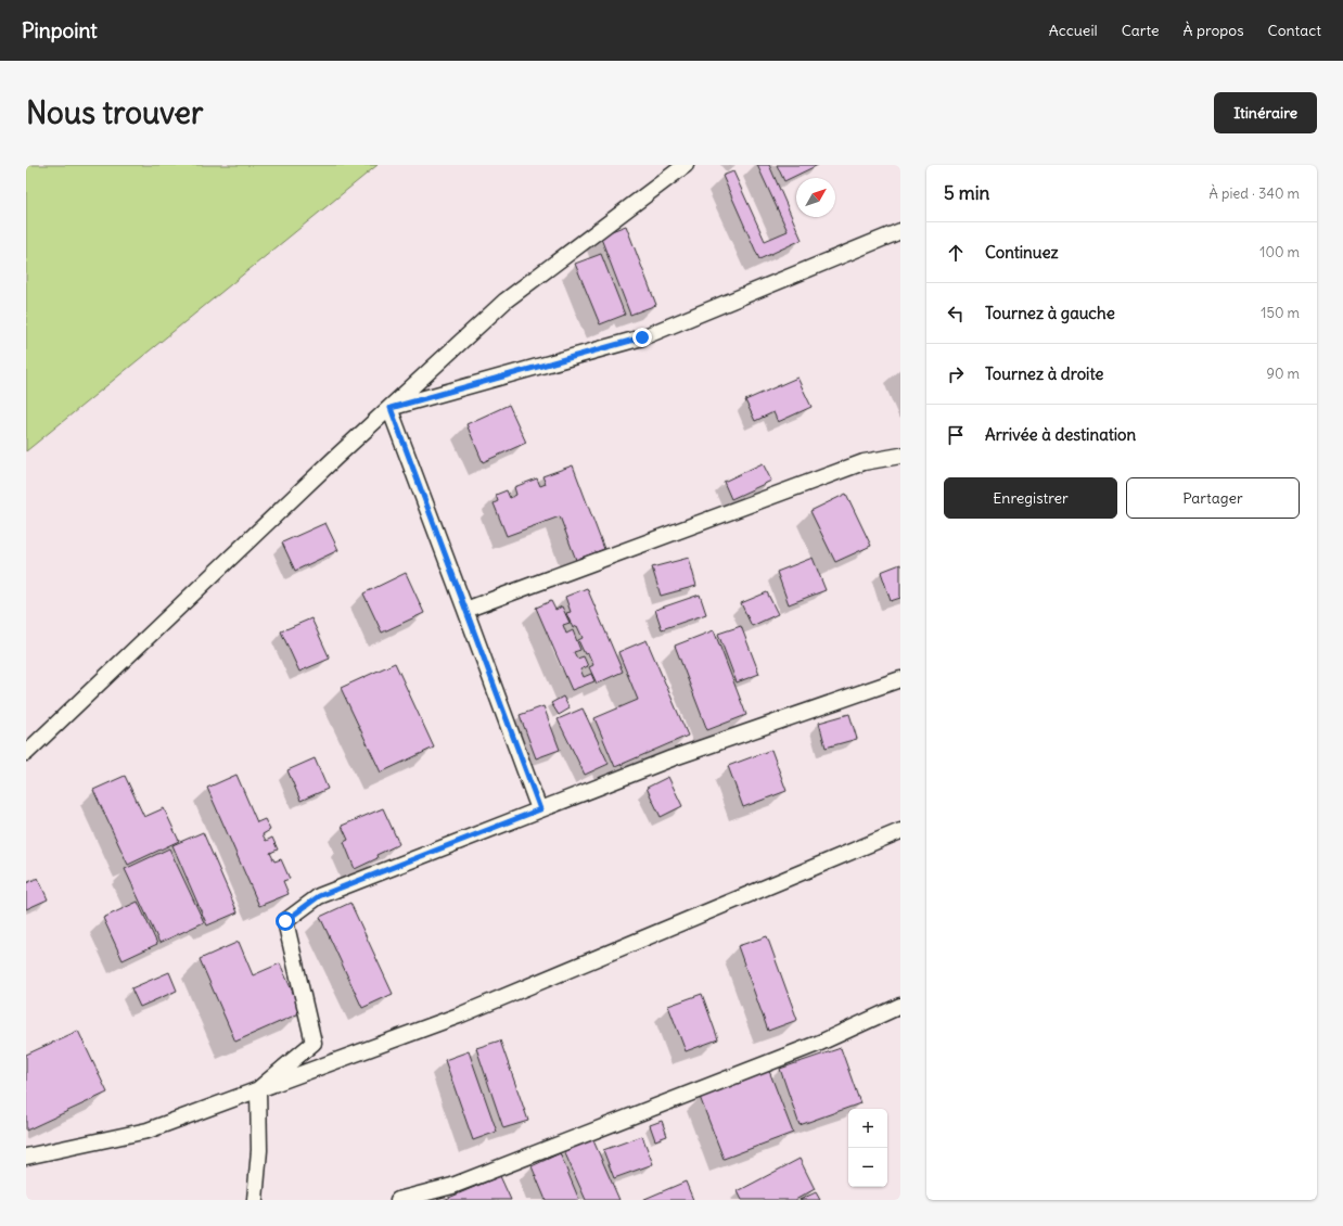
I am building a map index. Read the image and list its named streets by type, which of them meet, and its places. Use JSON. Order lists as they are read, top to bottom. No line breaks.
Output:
{"north":"top right","page":{"header":"Pinpoint","nav":["Accueil","Carte","À propos","Contact"],"buttons":["Itinéraire",["Enregistrer","Partager"]],"title":"Nous trouver","heading":["5 min","À pied · 340 m"],"list":[["Continuez","100 m"],["Tournez à gauche","150 m"],["Tournez à droite","90 m"],"Arrivée à destination"],"map_buttons":["+","−"]}}
